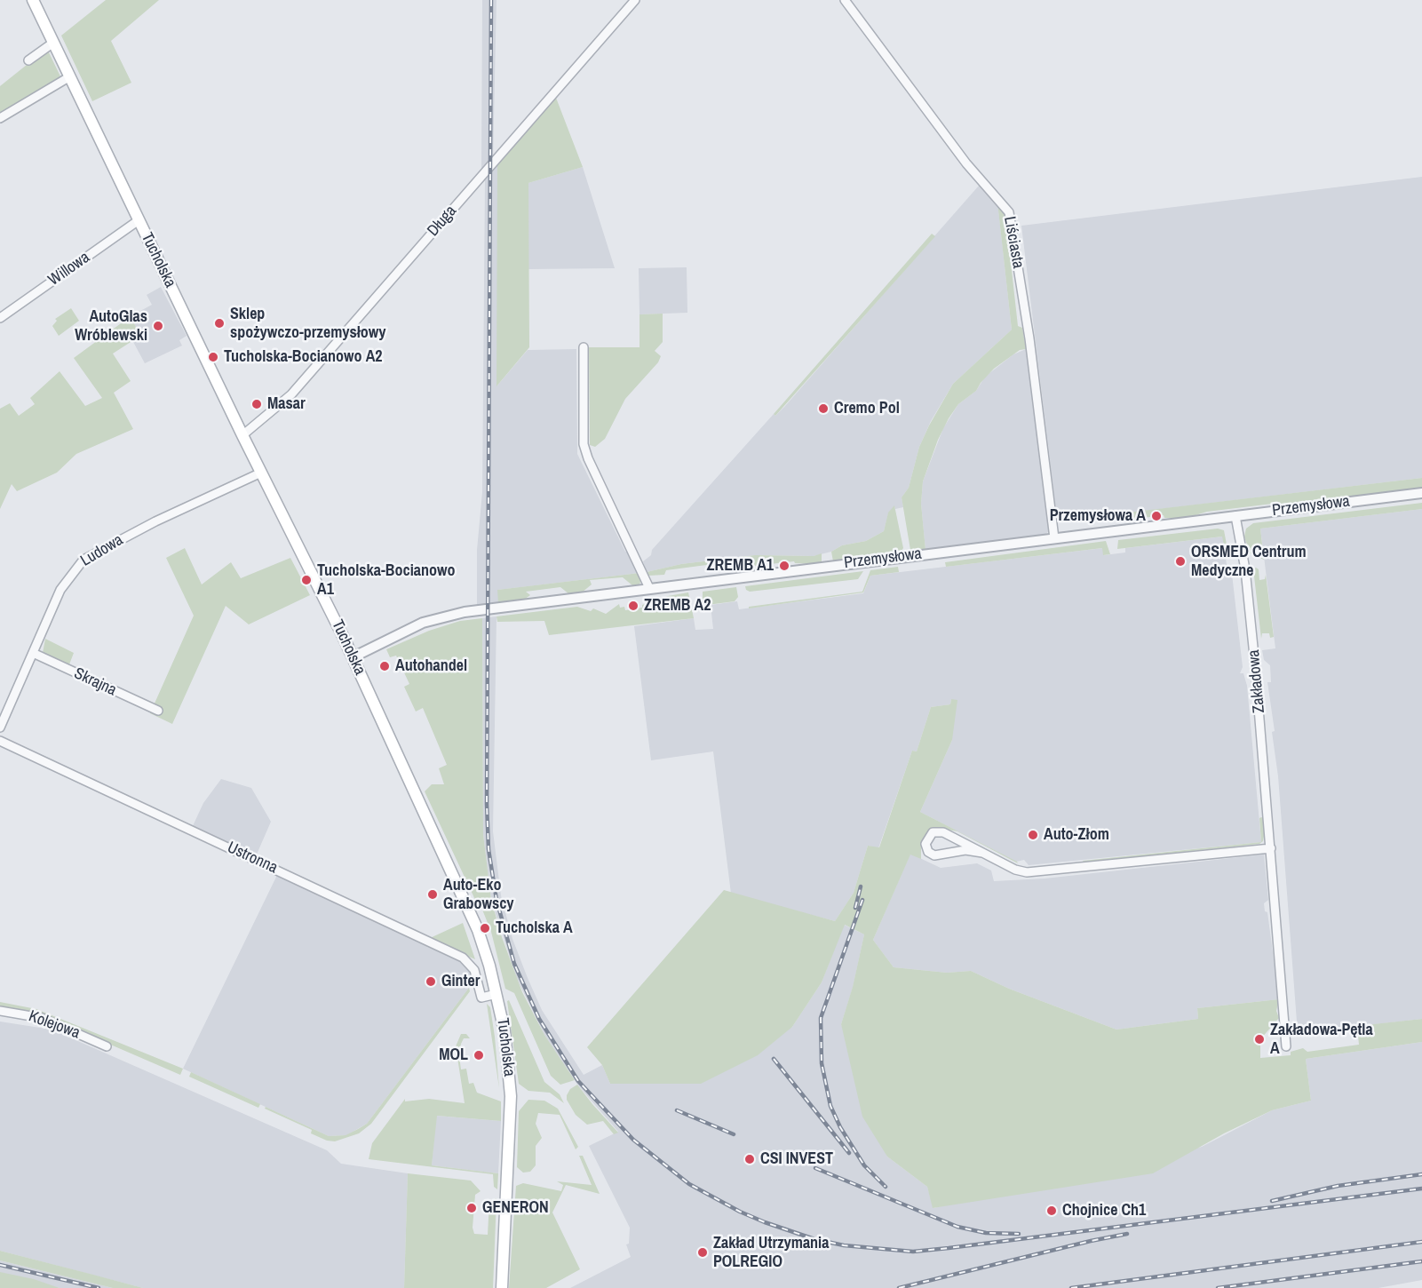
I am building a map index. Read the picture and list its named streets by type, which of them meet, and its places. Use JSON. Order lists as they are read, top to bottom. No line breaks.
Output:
{"streets":{"main road":["Tucholska"],"street":["Długa","Liściasta","Willowa","Przemysłowa","Ludowa","Zakładowa","Skrajna","Ustronna","Kolejowa"]},"crossings":[["Długa","Tucholska"],["Liściasta","Przemysłowa"],["Tucholska","Willowa"],["Tucholska","Przemysłowa"],["Tucholska","Ludowa"],["Tucholska","Ustronna"],["Przemysłowa","Zakładowa"],["Ludowa","Skrajna"]],"places":["Sklep spożywczo-przemysłowy","AutoGlas Wróblewski","Tucholska-Bocianowo A2","Masar","Cremo Pol","Przemysłowa A","ORSMED Centrum Medyczne","ZREMB A1","Tucholska-Bocianowo A1","ZREMB A2","Autohandel","Auto-Złom","Auto-Eko Grabowscy","Tucholska A","Ginter","Zakładowa-Pętla A","MOL","CSI INVEST","GENERON","Chojnice Ch1","Zakład Utrzymania POLREGIO"]}
